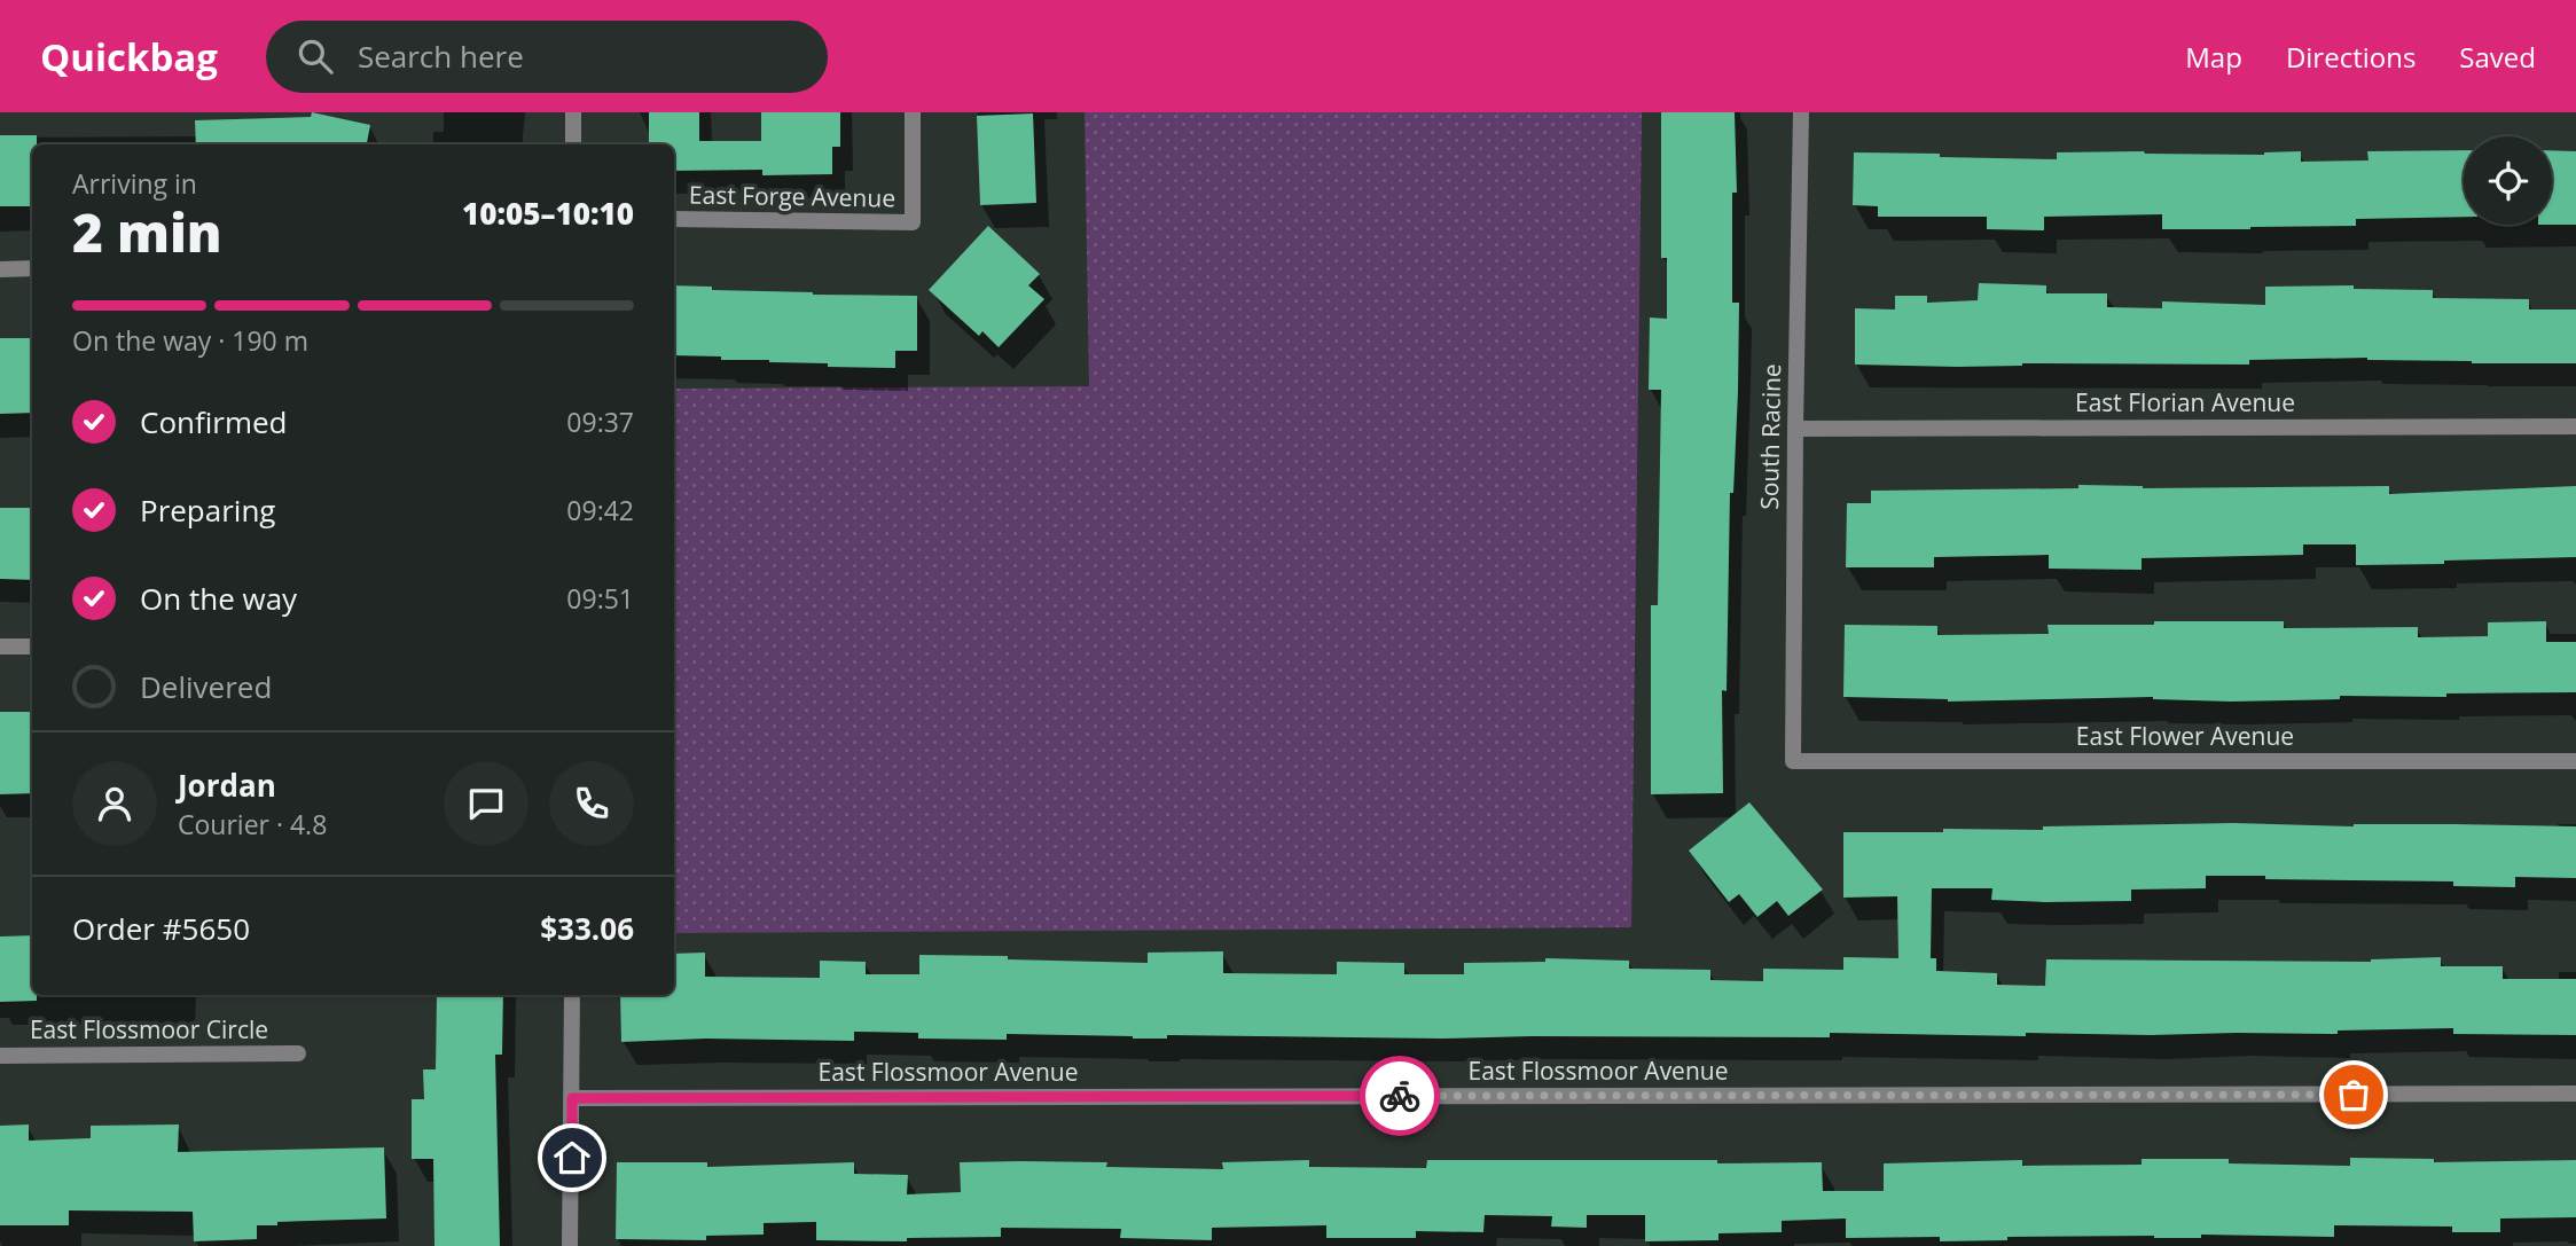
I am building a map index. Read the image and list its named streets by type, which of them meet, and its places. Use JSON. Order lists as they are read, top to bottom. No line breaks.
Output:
{"streets":{"street":["East Forge Avenue","East Florian Avenue","South Racine","East Flower Avenue","East Flossmoor Circle","East Flossmoor Avenue"]},"crossings":[["East Florian Avenue","South Racine"],["South Racine","East Flower Avenue"]],"page":{"header":"Quickbag","search":"Search here","nav":["Map","Directions","Saved"],"heading":["2 min","Arriving in","10:05–10:10"],"panel":["Jordan","Courier · 4.8","Order #5650","$33.06"],"bar":"On the way · 190 m","list":[["Confirmed","09:37"],["Preparing","09:42"],["On the way","09:51"],"Delivered"]}}
